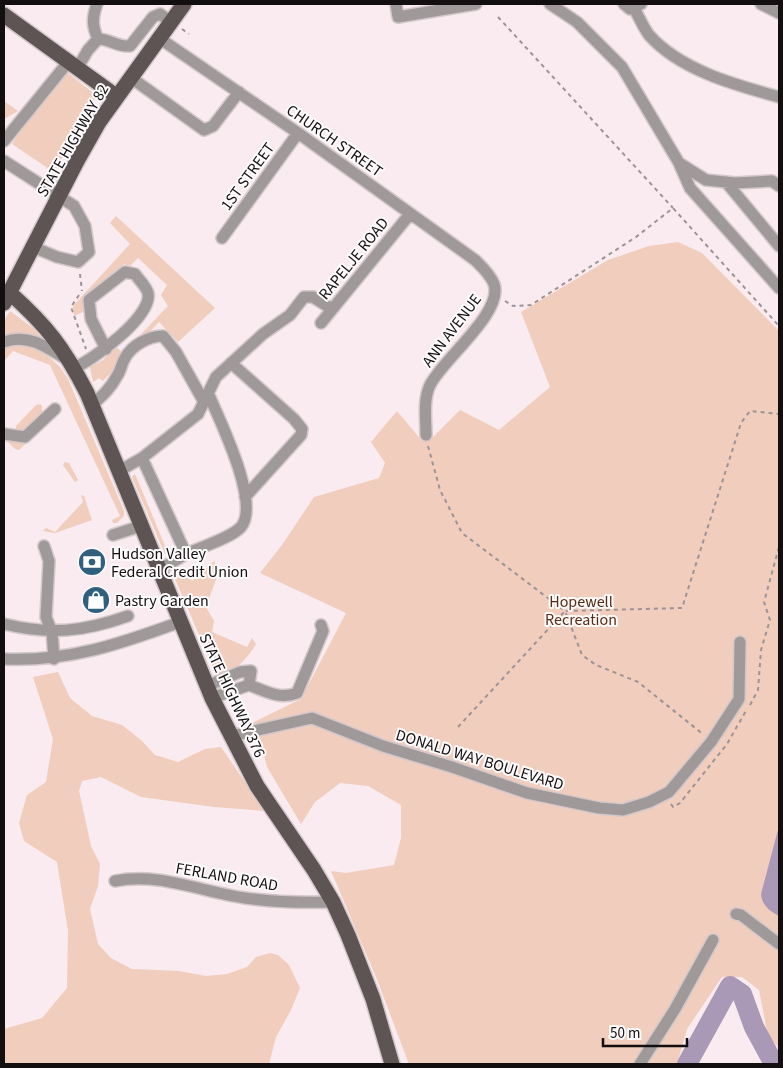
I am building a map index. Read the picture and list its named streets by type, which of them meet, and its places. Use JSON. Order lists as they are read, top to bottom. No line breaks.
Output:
{"streets":{"main road":["STATE HIGHWAY 82","STATE HIGHWAY 376"],"street":["CHURCH STREET","1ST STREET","RAPELJE ROAD","ANN AVENUE","DONALD WAY BOULEVARD","FERLAND ROAD"]},"crossings":[["STATE HIGHWAY 82","CHURCH STREET"],["STATE HIGHWAY 82","STATE HIGHWAY 376"],["CHURCH STREET","1ST STREET"],["CHURCH STREET","RAPELJE ROAD"],["CHURCH STREET","ANN AVENUE"],["STATE HIGHWAY 376","DONALD WAY BOULEVARD"],["STATE HIGHWAY 376","FERLAND ROAD"]],"parks":["Hopewell Recreation"],"places":{"bank":["Hudson Valley Federal Credit Union"],"shop":["Pastry Garden"]},"scale_bar":"50 m"}
